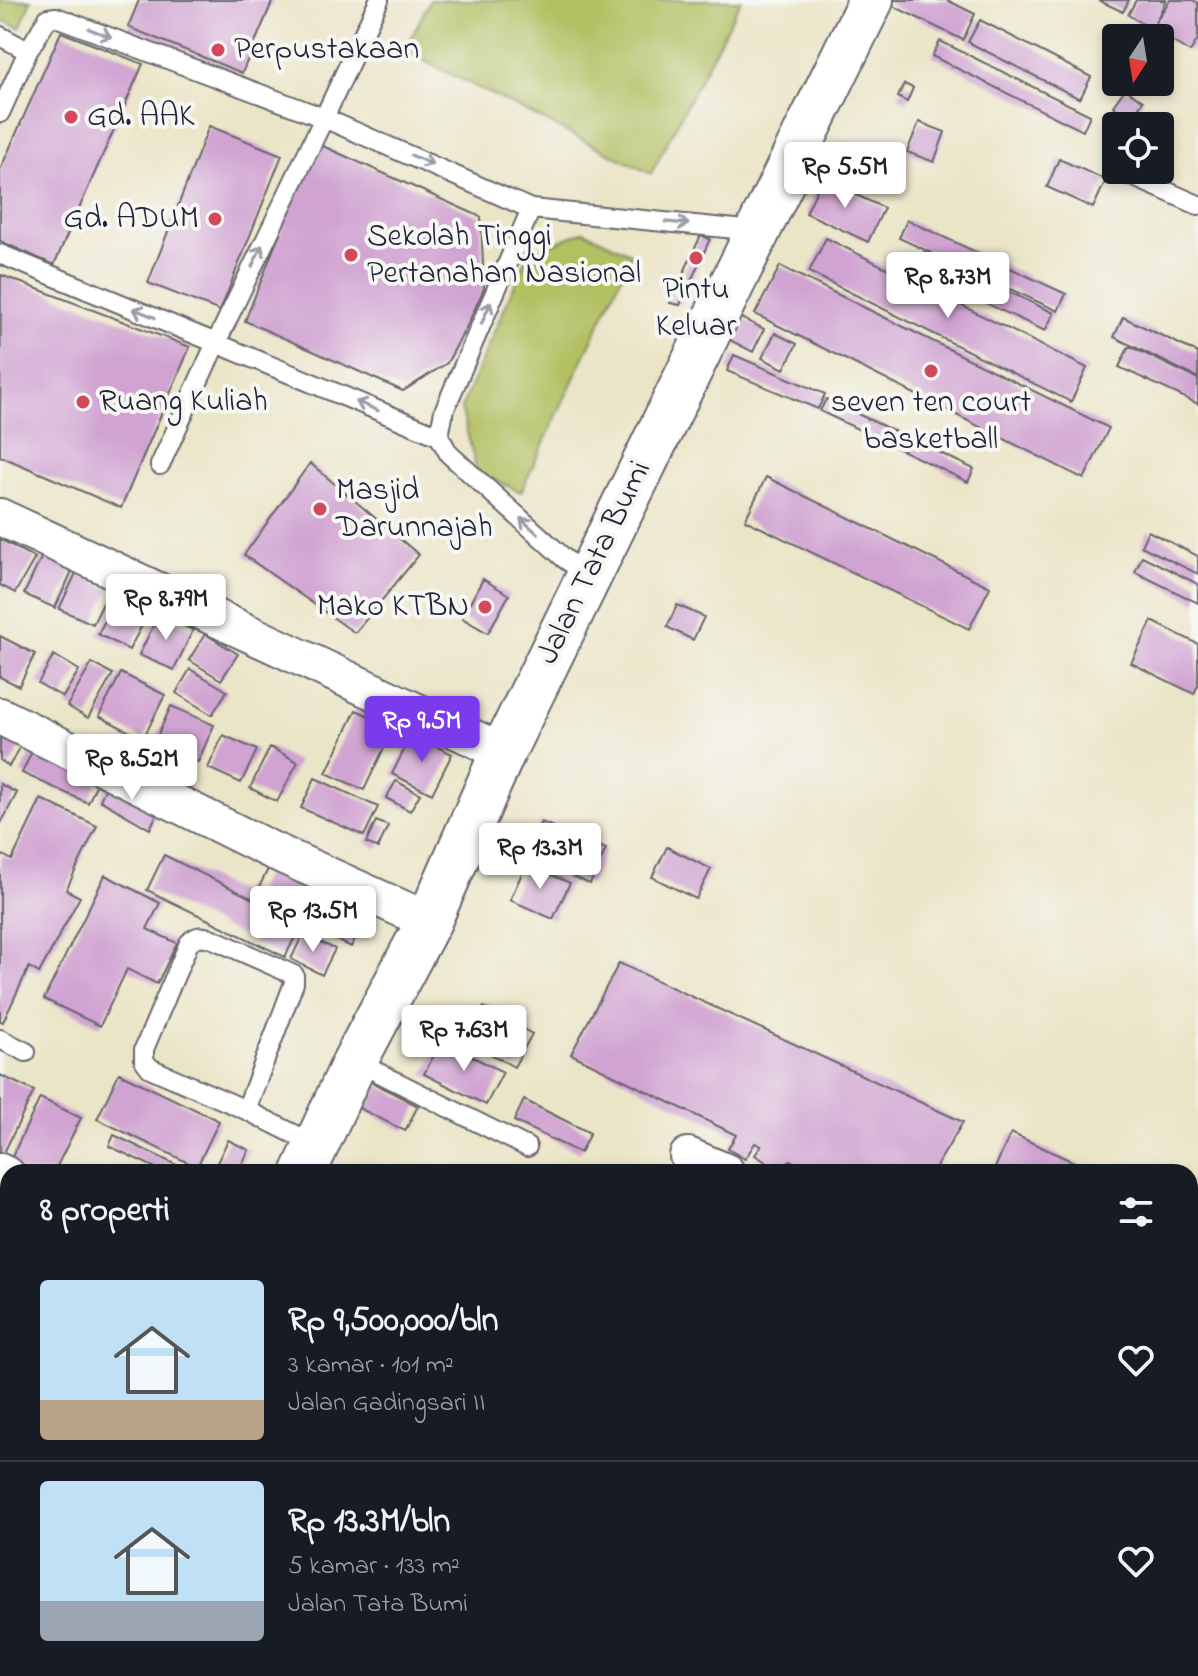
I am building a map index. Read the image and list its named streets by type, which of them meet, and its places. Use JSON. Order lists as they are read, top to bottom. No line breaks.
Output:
{"streets":{"street":["Jalan Tata Bumi"]},"places":["Perpustakaan","Gd. AAK","Gd. ADUM","Sekolah Tinggi Pertanahan Nasional","Pintu Keluar","seven ten court basketball","Ruang Kuliah","Masjid Darunnajah","Mako KTBN"],"north":"bottom","page":{"price":["Rp 5.5M","Rp 8.73M","Rp 8.79M","Rp 9.5M","Rp 8.52M","Rp 13.3M","Rp 13.5M","Rp 7.63M"],"heading":"8 properti","list":[{"name":"Rp 9,500,000/bln","note":"3 kamar · 101 m² · Jalan Gadingsari II"},{"name":"Rp 13.3M/bln","note":"5 kamar · 133 m² · Jalan Tata Bumi"}]}}
